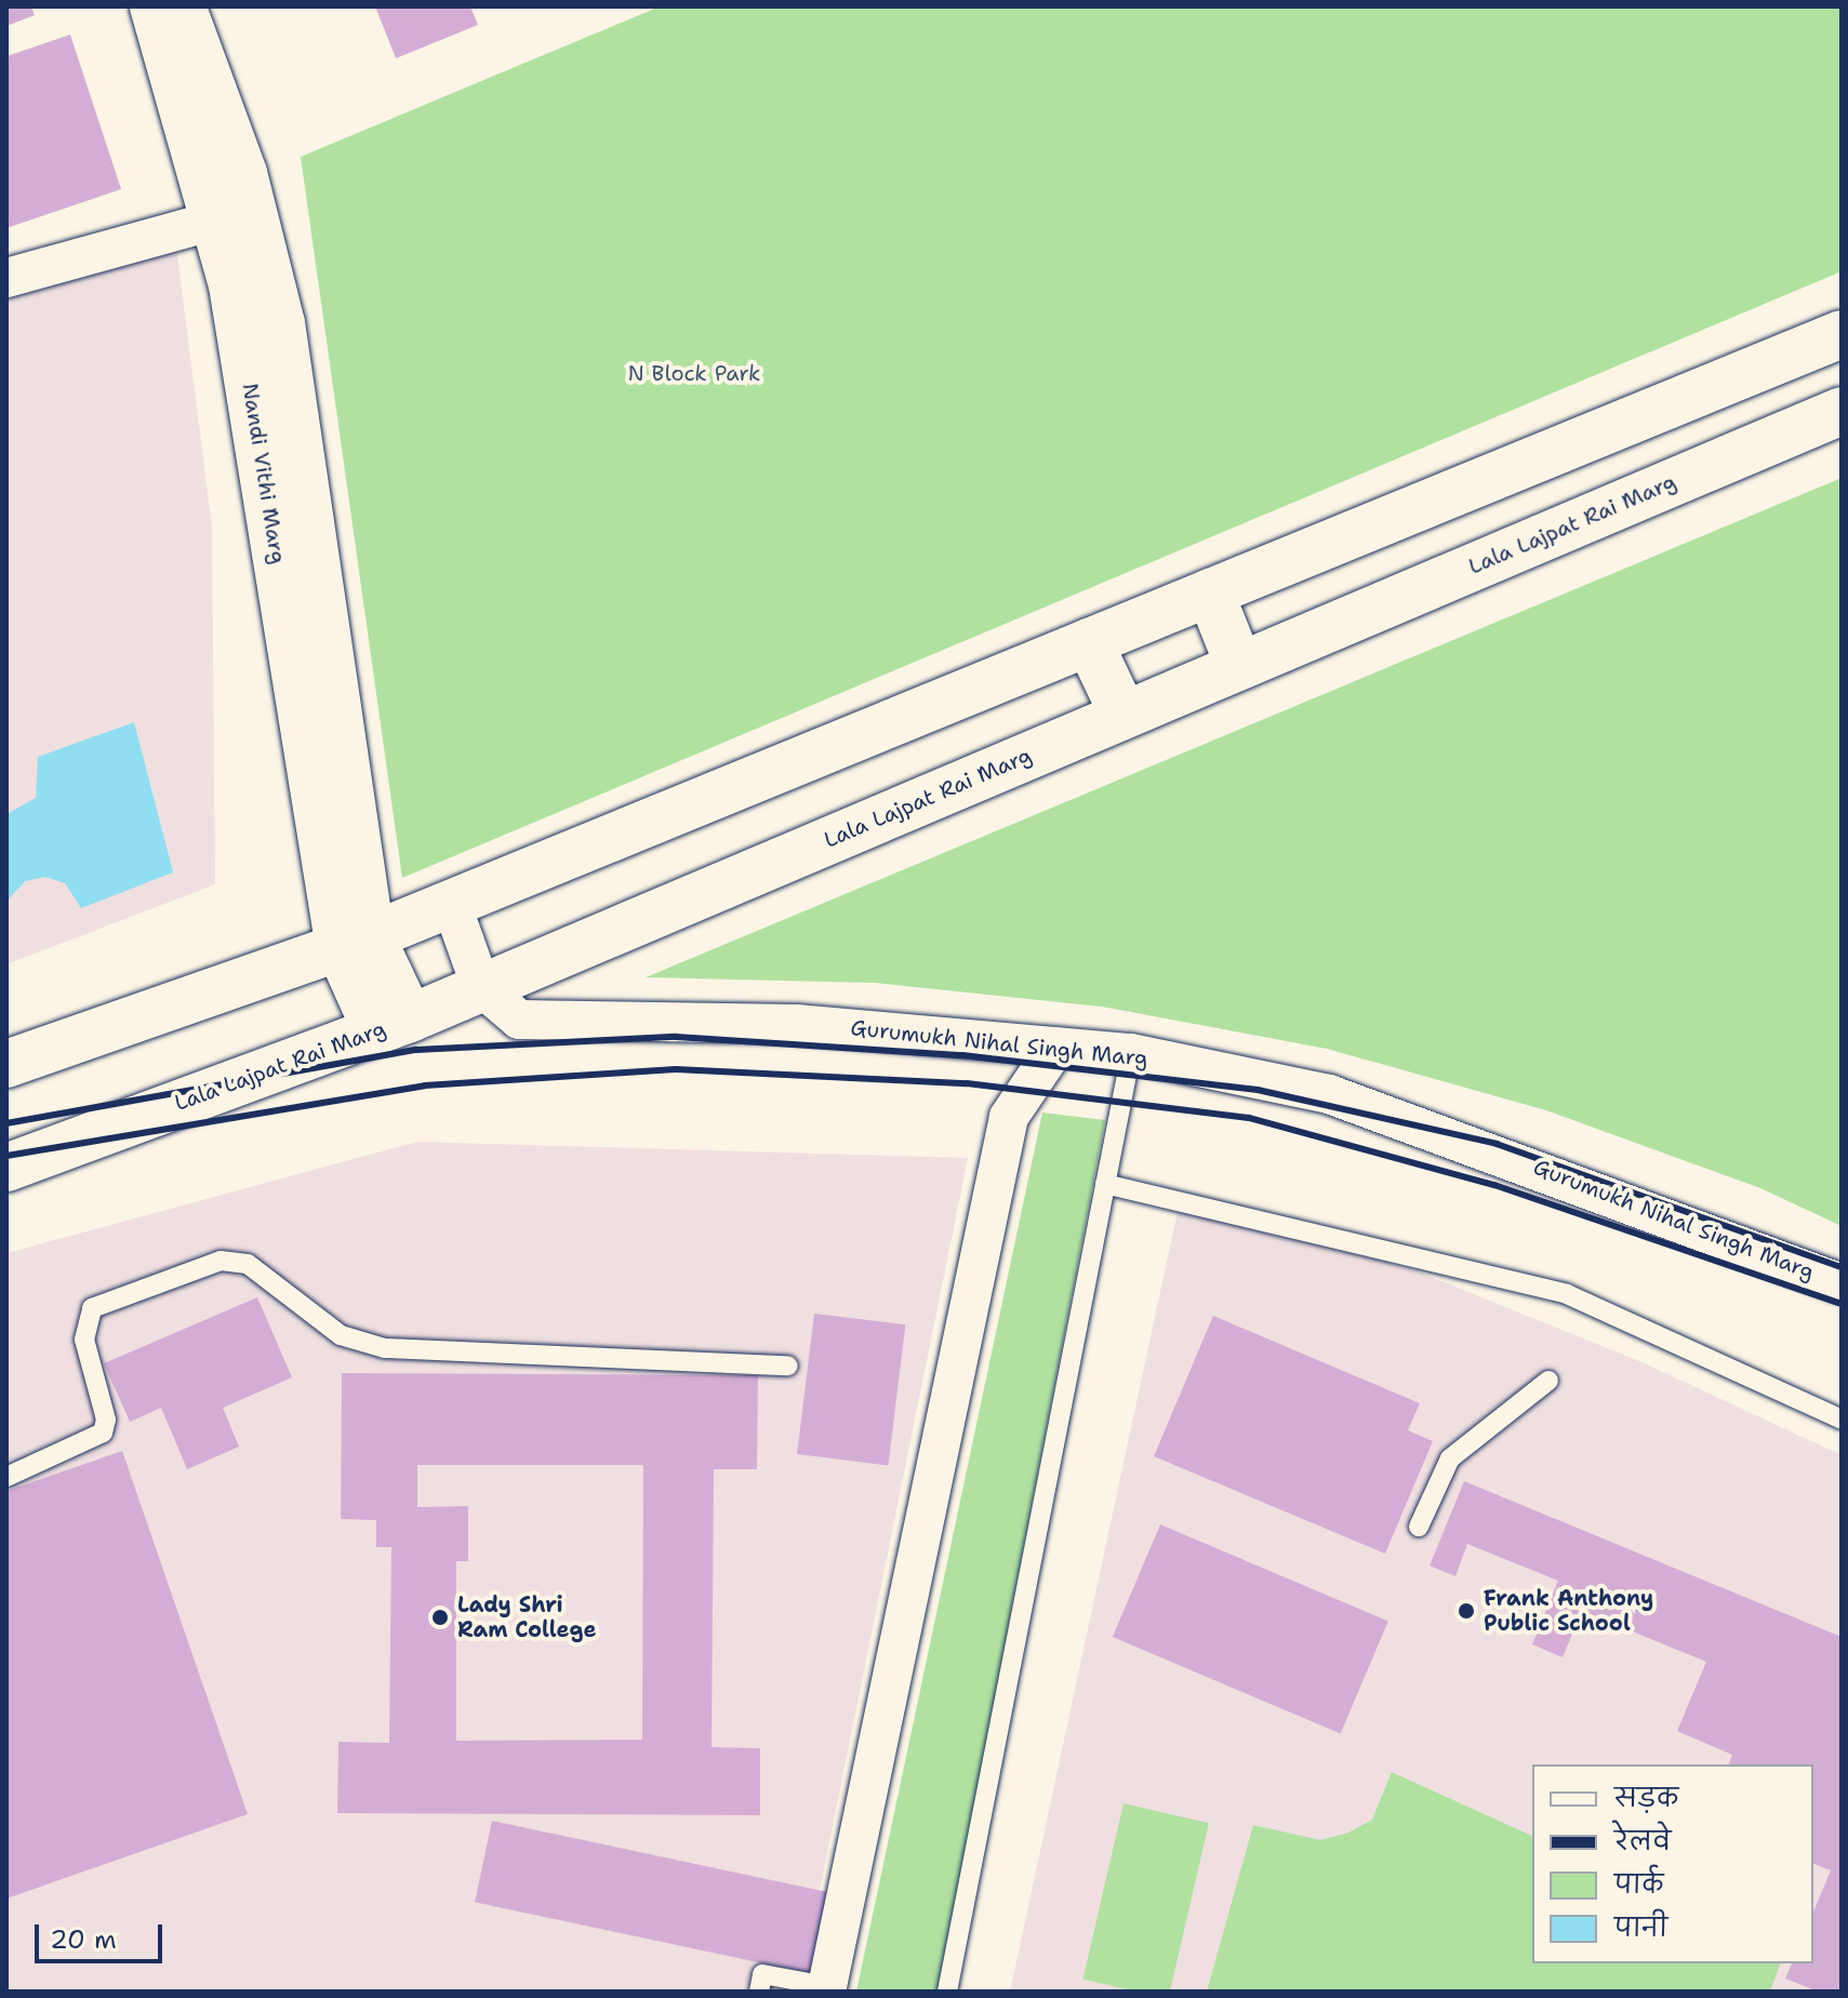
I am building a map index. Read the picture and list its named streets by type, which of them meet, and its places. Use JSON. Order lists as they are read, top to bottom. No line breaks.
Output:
{"streets":{"main road":["Nandi Vithi Marg","Lala Lajpat Rai Marg"],"street":["Gurumukh Nihal Singh Marg"]},"crossings":[["Nandi Vithi Marg","Lala Lajpat Rai Marg"],["Lala Lajpat Rai Marg","Gurumukh Nihal Singh Marg"]],"parks":["N Block Park"],"places":["Frank Anthony Public School","Lady Shri Ram College"],"legend":["सड़क","रेलवे","पार्क","पानी"],"scale_bar":"20 m"}
